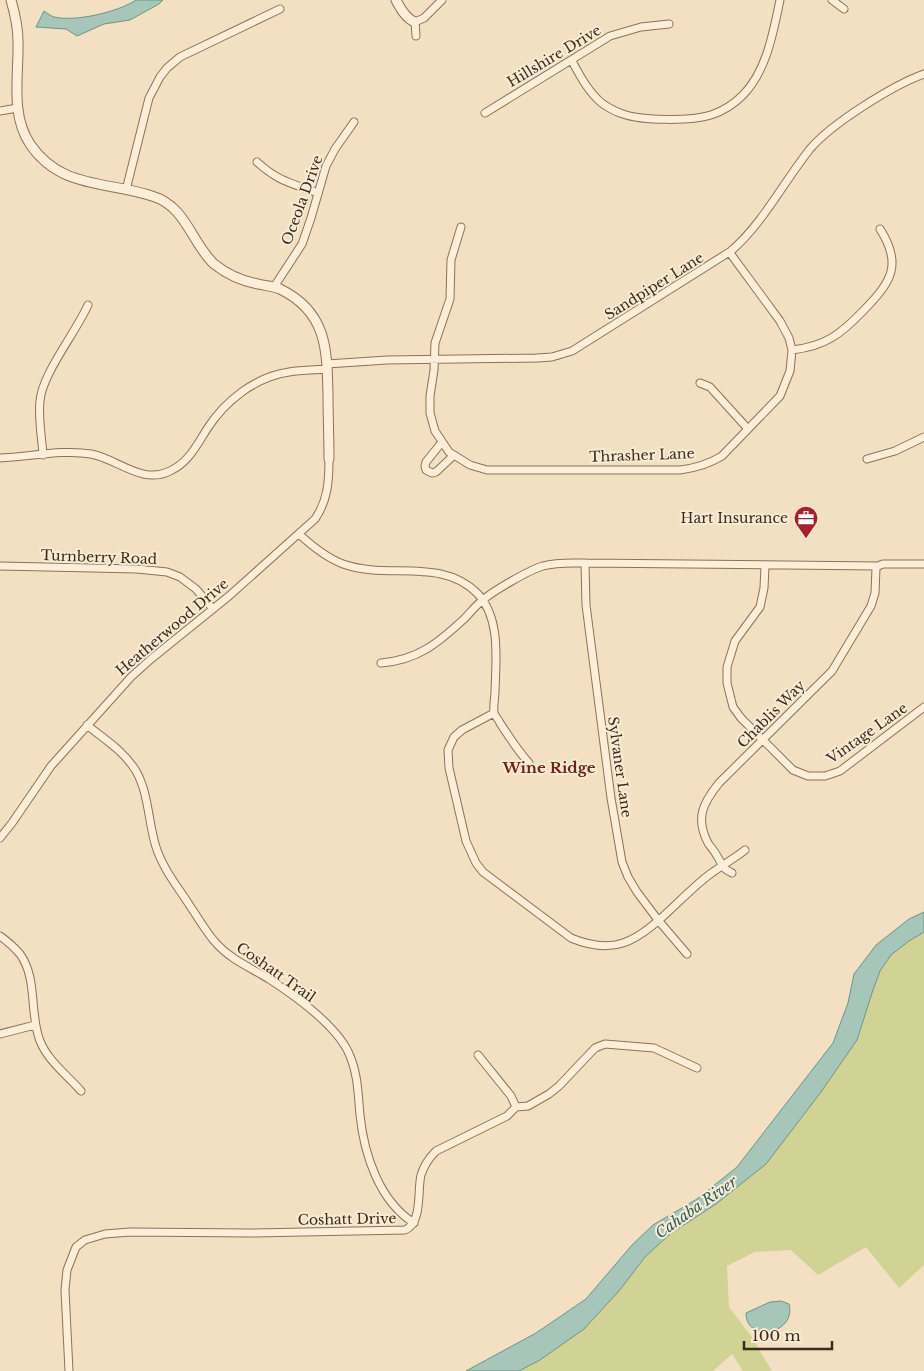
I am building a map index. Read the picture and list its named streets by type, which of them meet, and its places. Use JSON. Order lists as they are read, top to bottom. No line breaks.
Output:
{"streets":{"street":["Hillshire Drive","Oceola Drive","Sandpiper Lane","Thrasher Lane","Turnberry Road","Heatherwood Drive","Chablis Way","Vintage Lane","Sylvaner Lane","Coshatt Trail","Coshatt Drive"]},"crossings":[["Sandpiper Lane","Thrasher Lane"],["Turnberry Road","Heatherwood Drive"],["Heatherwood Drive","Coshatt Trail"],["Chablis Way","Vintage Lane"],["Coshatt Trail","Coshatt Drive"]],"districts":["Wine Ridge"],"water":["Cahaba River"],"places":{"office":["Hart Insurance"]},"scale_bar":"100 m"}
